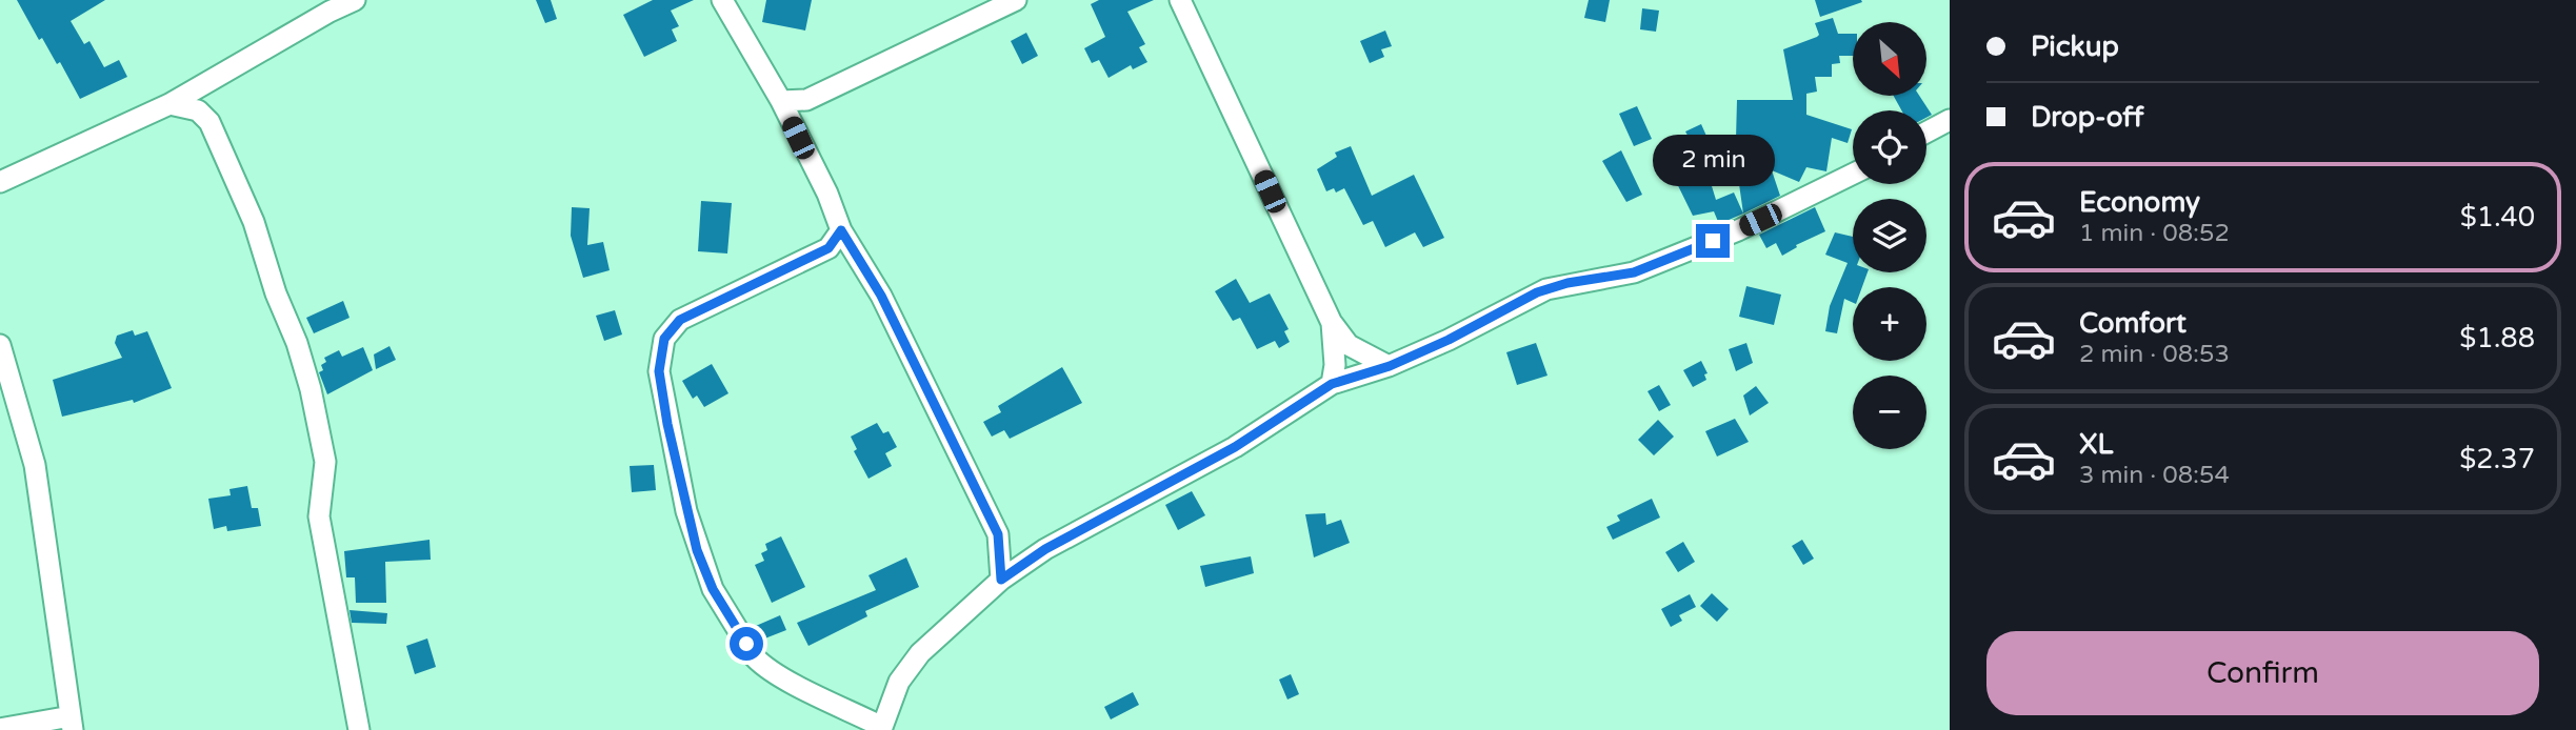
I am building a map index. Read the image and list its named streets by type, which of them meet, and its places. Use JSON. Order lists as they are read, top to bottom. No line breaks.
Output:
{"north":"bottom right","page":{"banner":["Pickup","Drop-off"],"map_buttons":["+","−"],"bubble":"2 min","list":[{"name":"Economy","note":"1 min · 08:52","value":"$1.40"},{"name":"Comfort","note":"2 min · 08:53","value":"$1.88"},{"name":"XL","note":"3 min · 08:54","value":"$2.37"}],"buttons":"Confirm"}}
